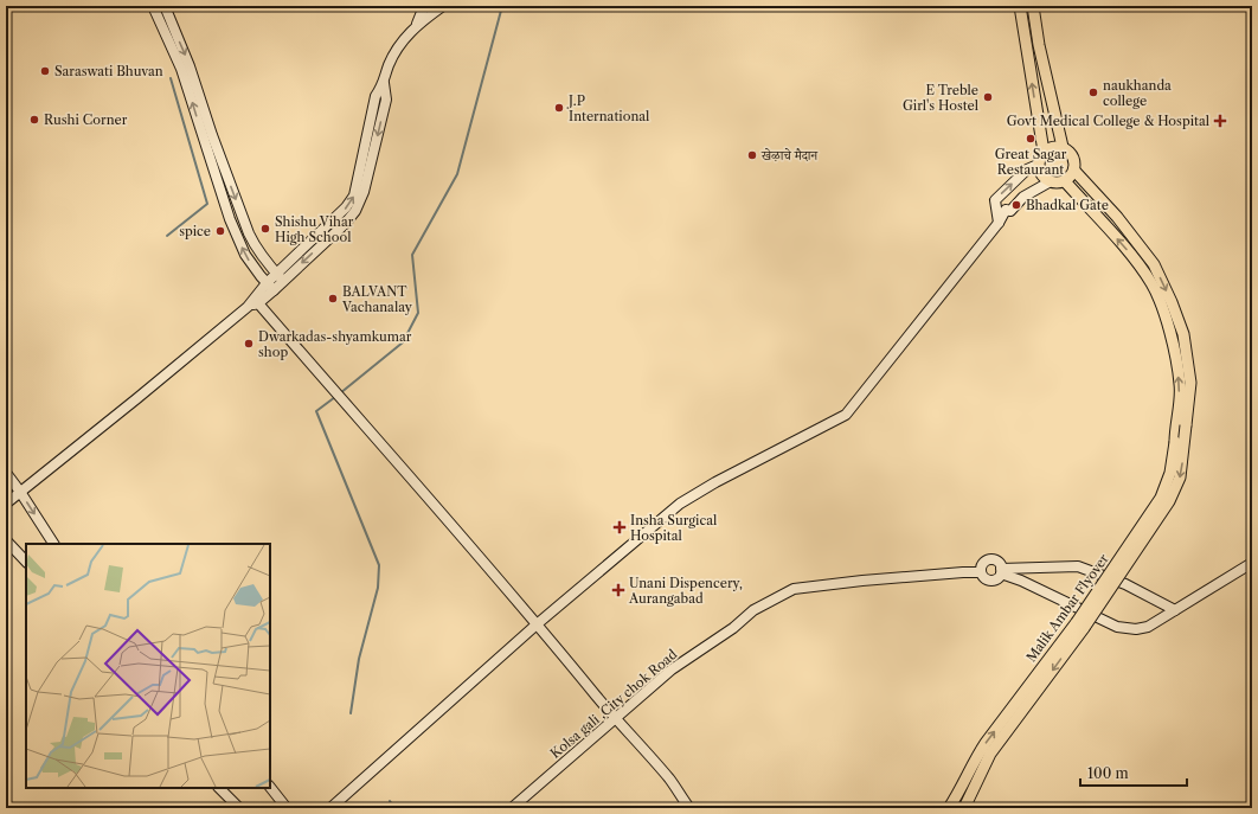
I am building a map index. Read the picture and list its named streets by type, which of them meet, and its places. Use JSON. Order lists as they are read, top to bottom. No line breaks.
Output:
{"streets":{"main road":["Malik Ambar Flyover"],"street":["Kolsa gali ,City chok Road"]},"places":{"other":["Saraswati Bhuvan","naukhanda college","E Treble Girl's Hostel","J.P International","Rushi Corner","Great Sagar Restaurant","खेऴाचे मैदान","Bhadkal Gate","Shishu Vihar High School","spice","BALVANT Vachanalay","Dwarkadas-shyamkumar shop"],"health":["Govt Medical College & Hospital","Insha Surgical Hospital","Unani Dispencery, Aurangabad"]},"scale_bar":"100 m"}
